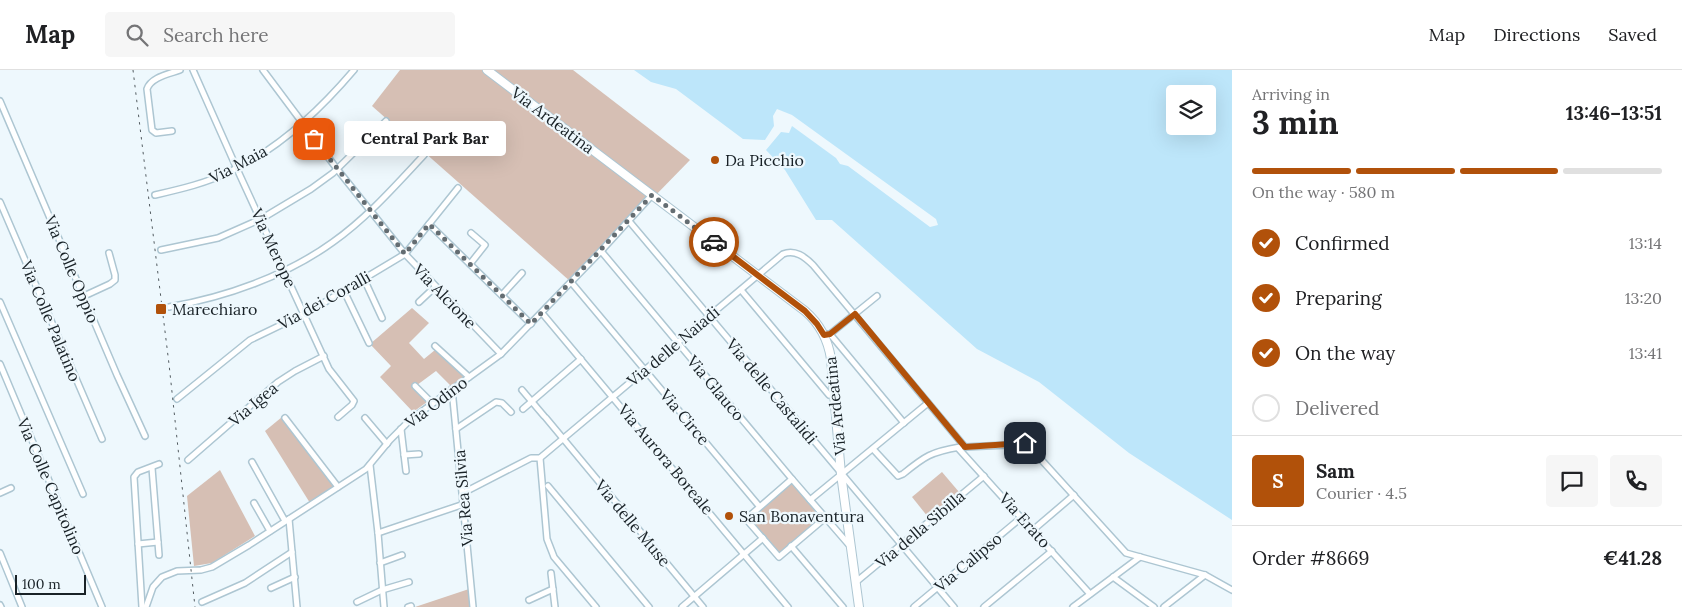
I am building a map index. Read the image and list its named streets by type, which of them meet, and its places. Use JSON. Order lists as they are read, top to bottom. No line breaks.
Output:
{"streets":{"main road":["Via Ardeatina"],"street":["Via Maia","Via Merope","Via Colle Oppio","Via Alcione","Via dei Coralli","Via Colle Palatino","Via delle Naiadi","Via Glauco","Via delle Castalidi","Via Odino","Via Igea","Via Circe","Via Aurora Boreale","Via Colle Capitolino","Via Rea Silvia","Via Erato","Via delle Muse","Via della Sibilla","Via Calipso"]},"crossings":[["Via Ardeatina","Via delle Naiadi"],["Via Ardeatina","Via delle Castalidi"],["Via Ardeatina","Via Odino"],["Via Ardeatina","Via della Sibilla"],["Via Maia","Via Merope"],["Via Maia","Via Alcione"],["Via Merope","Via dei Coralli"],["Via Merope","Via Igea"],["Via Alcione","Via dei Coralli"],["Via Alcione","Via Odino"],["Via delle Naiadi","Via Glauco"],["Via delle Naiadi","Via delle Castalidi"],["Via delle Naiadi","Via Circe"],["Via delle Naiadi","Via Aurora Boreale"],["Via delle Naiadi","Via Rea Silvia"],["Via delle Naiadi","Via delle Muse"],["Via Glauco","Via Odino"],["Via delle Castalidi","Via Odino"],["Via delle Castalidi","Via della Sibilla"],["Via delle Castalidi","Via Calipso"],["Via Odino","Via Circe"],["Via Odino","Via Aurora Boreale"],["Via Odino","Via Rea Silvia"],["Via Erato","Via della Sibilla"],["Via Erato","Via Calipso"]],"places":{"other":["Central Park Bar","Da Picchio","San Bonaventura"],"transit":["Marechiaro"]},"scale_bar":"100 m","page":{"header":"Map","search":"Search here","nav":["Map","Directions","Saved"],"heading":["3 min","Arriving in","13:46–13:51"],"panel":["Sam","Courier · 4.5","Order #8669","€41.28"],"bubble":"Central Park Bar","bar":"On the way · 580 m","list":[["Confirmed","13:14"],["Preparing","13:20"],["On the way","13:41"],"Delivered"],"round":"S","scale":"100 m"}}
